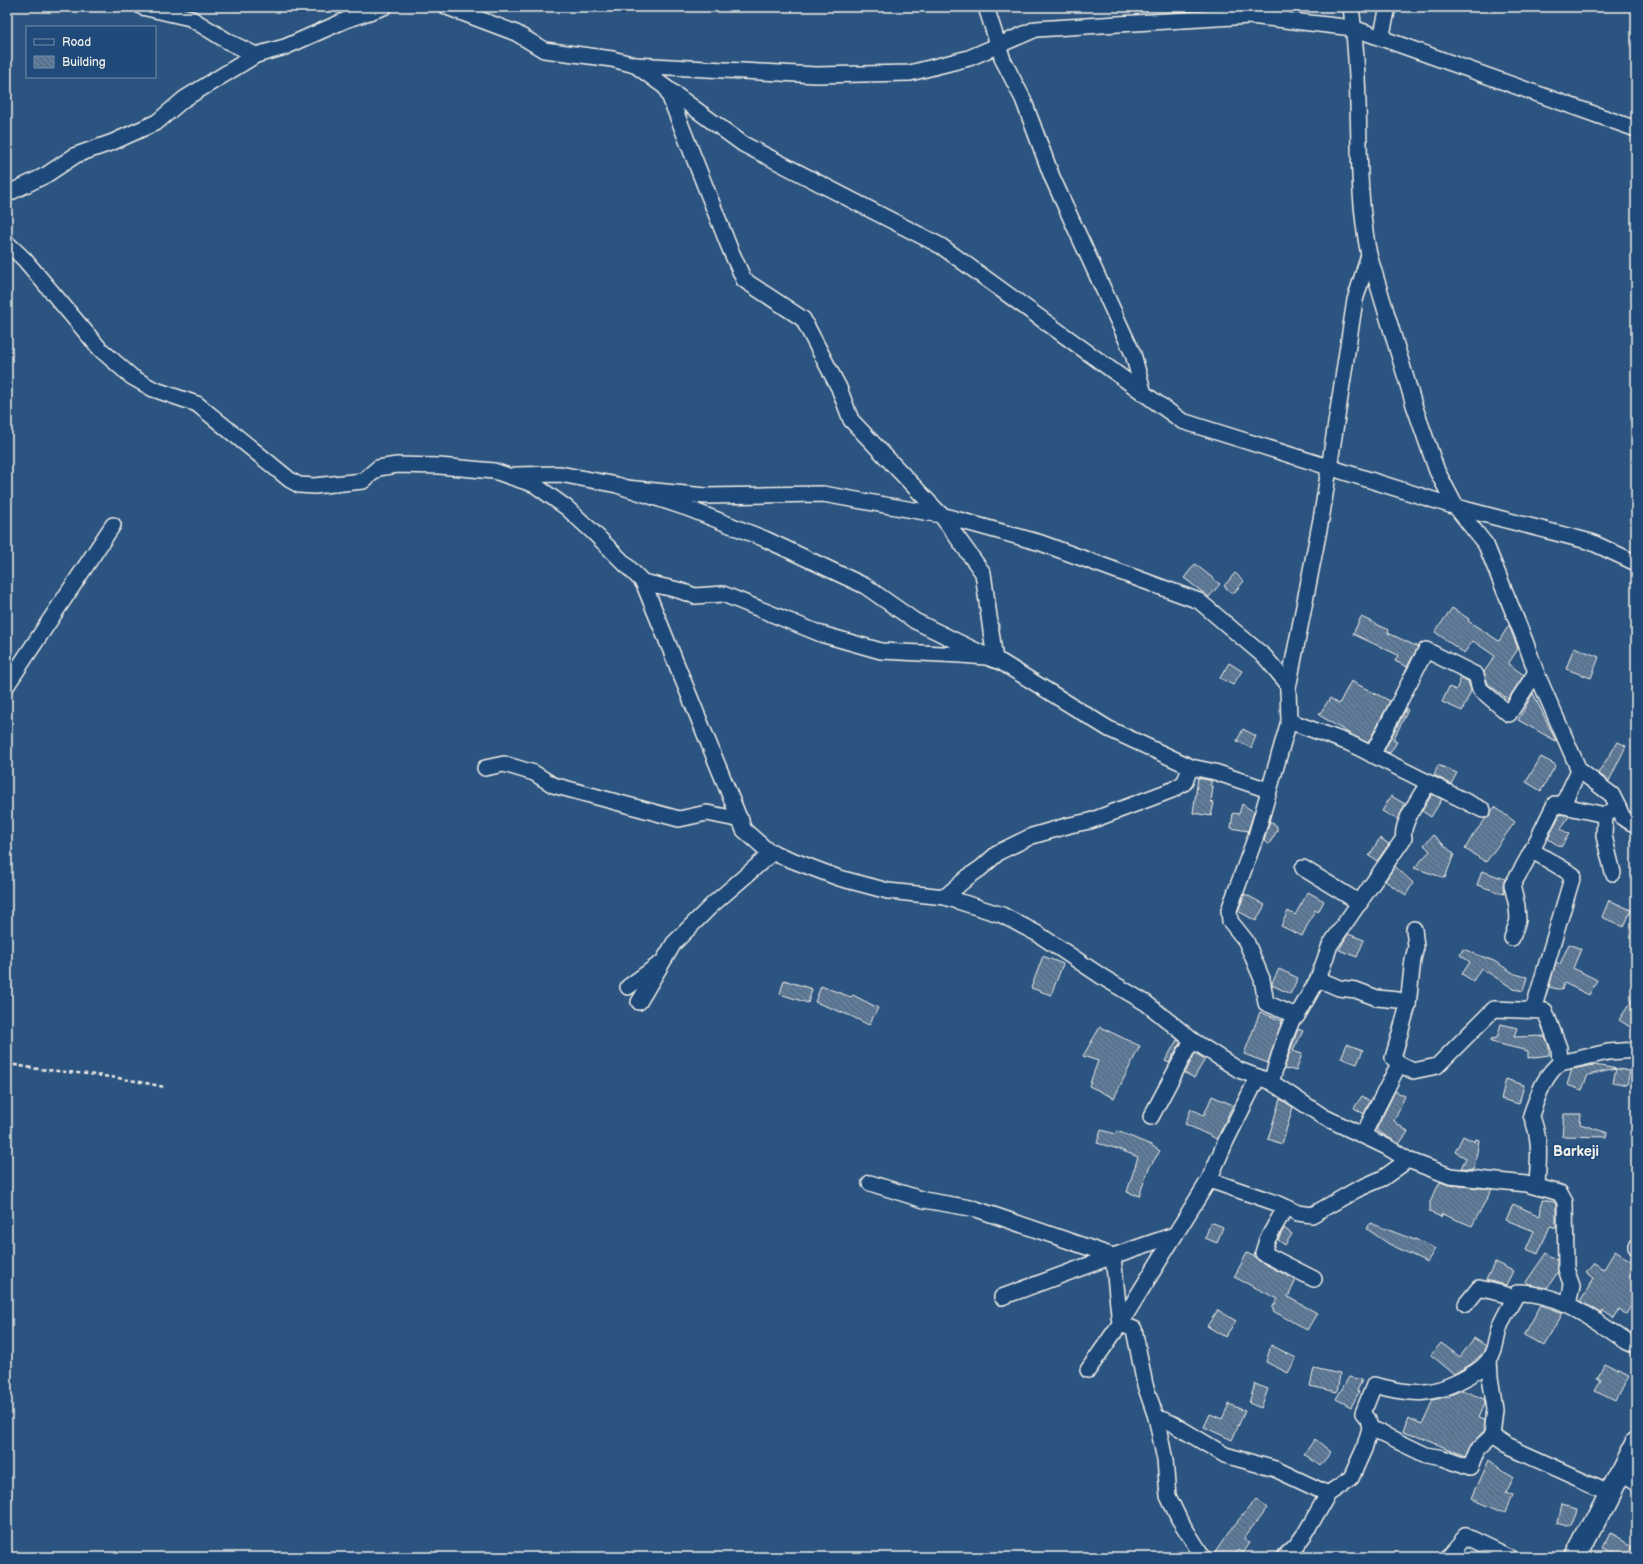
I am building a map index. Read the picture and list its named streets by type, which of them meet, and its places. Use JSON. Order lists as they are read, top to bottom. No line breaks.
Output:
{"districts":["Barkeji"],"legend":["Road","Building"]}
